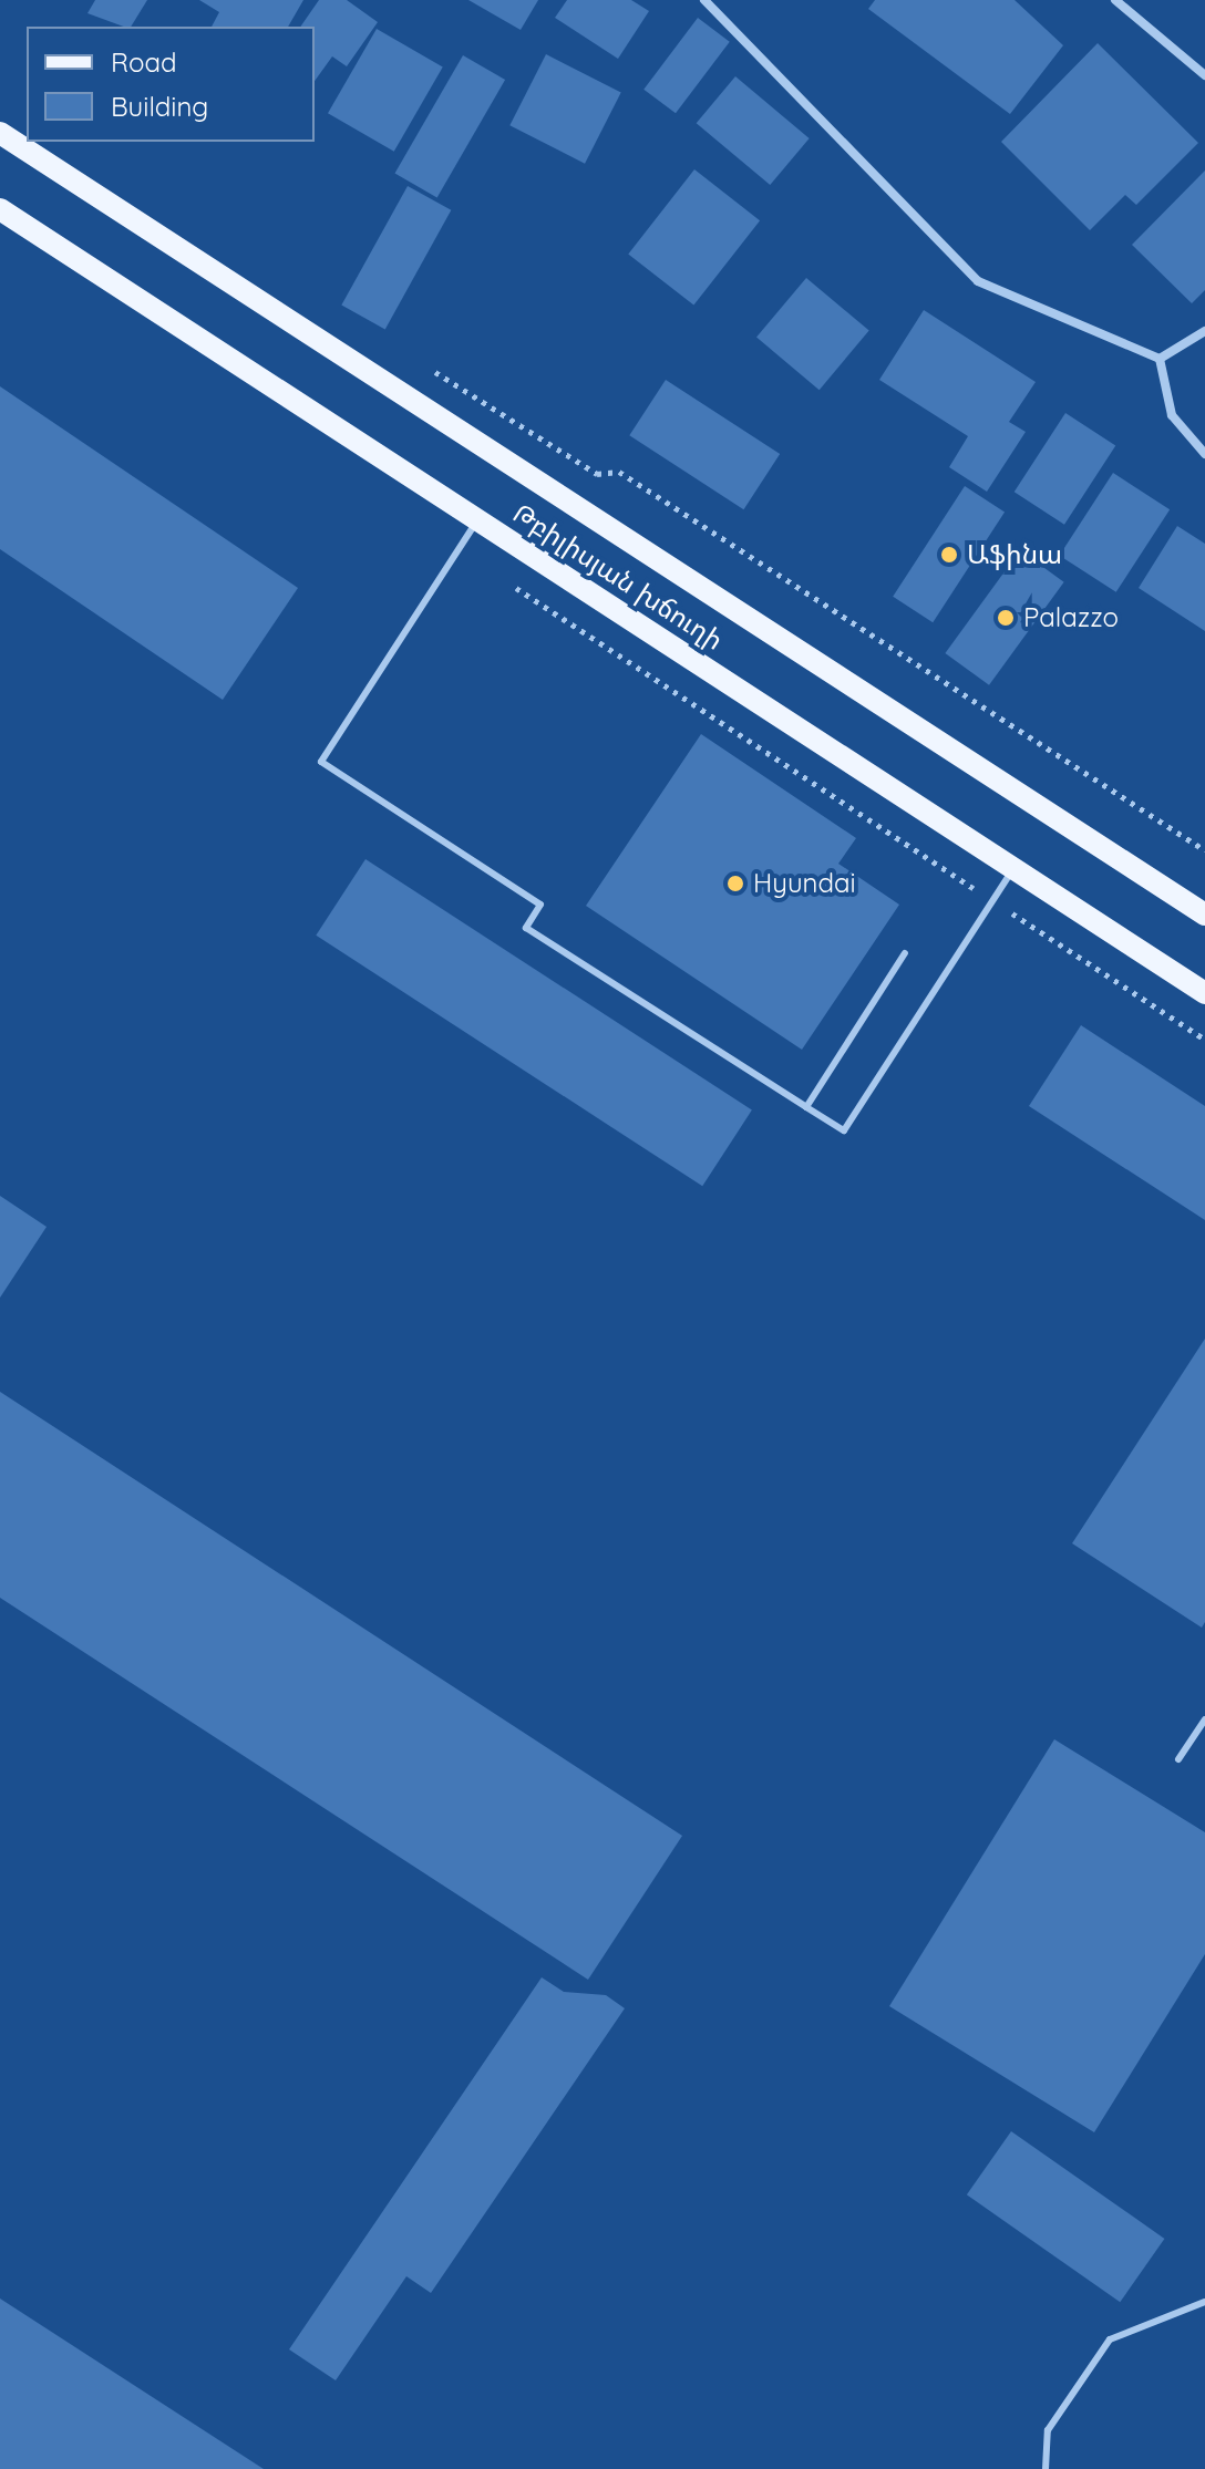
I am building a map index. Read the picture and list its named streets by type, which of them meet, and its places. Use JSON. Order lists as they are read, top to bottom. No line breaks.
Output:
{"streets":{"main road":["Թբիլիսյան խճուղի"]},"places":["Աֆինա","Palazzo","Hyundai"],"legend":["Road","Building"]}
